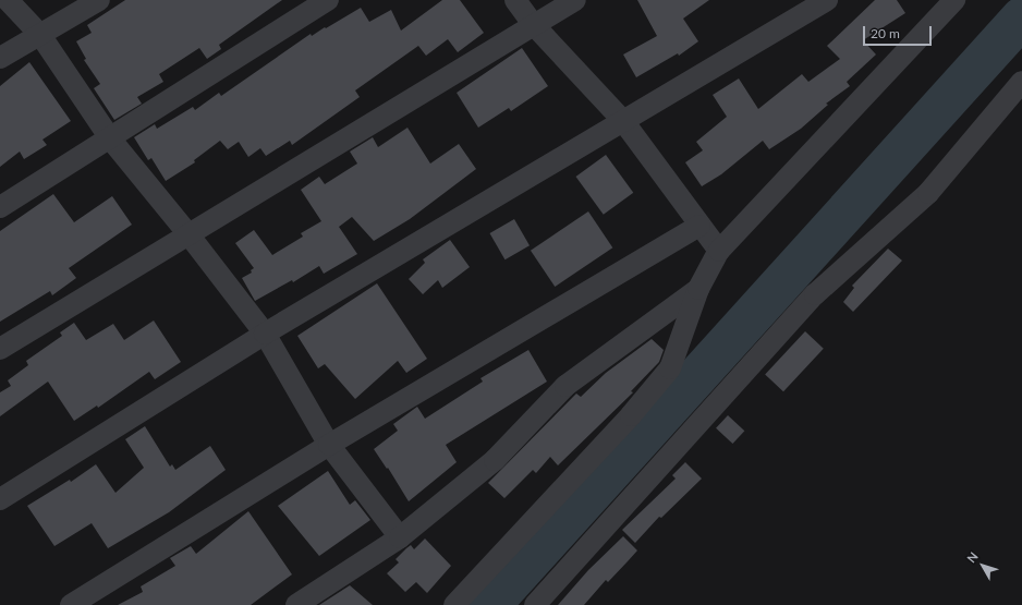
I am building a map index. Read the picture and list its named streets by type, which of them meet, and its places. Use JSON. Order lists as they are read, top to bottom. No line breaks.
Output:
{"scale_bar":"20 m","north":"top left"}
